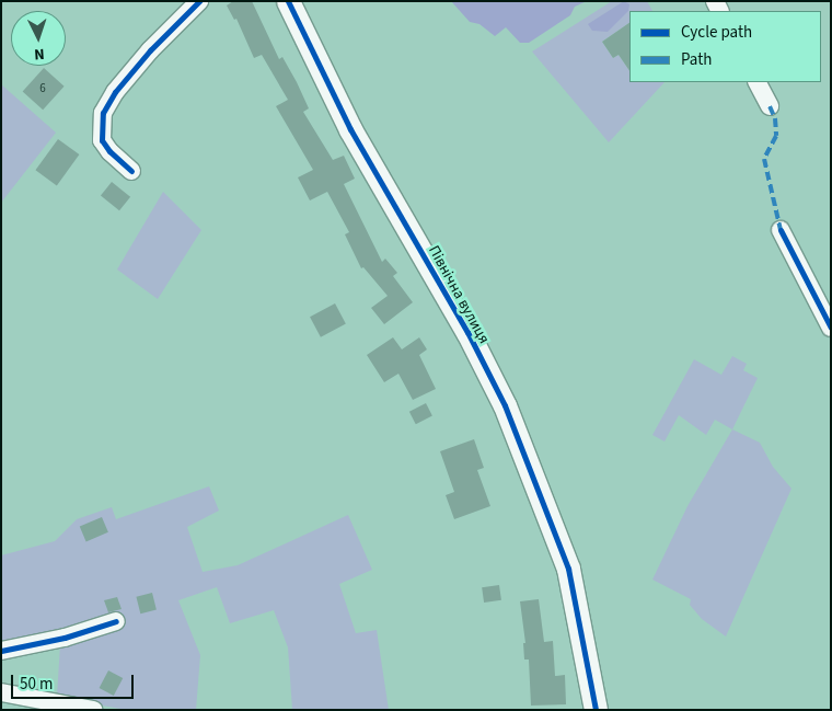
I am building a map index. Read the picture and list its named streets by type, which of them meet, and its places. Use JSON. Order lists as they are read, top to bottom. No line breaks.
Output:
{"streets":{"street":["Північна вулиця"]},"house_numbers":["6"],"legend":["Cycle path","Path"],"scale_bar":"50 m","north":"bottom"}
